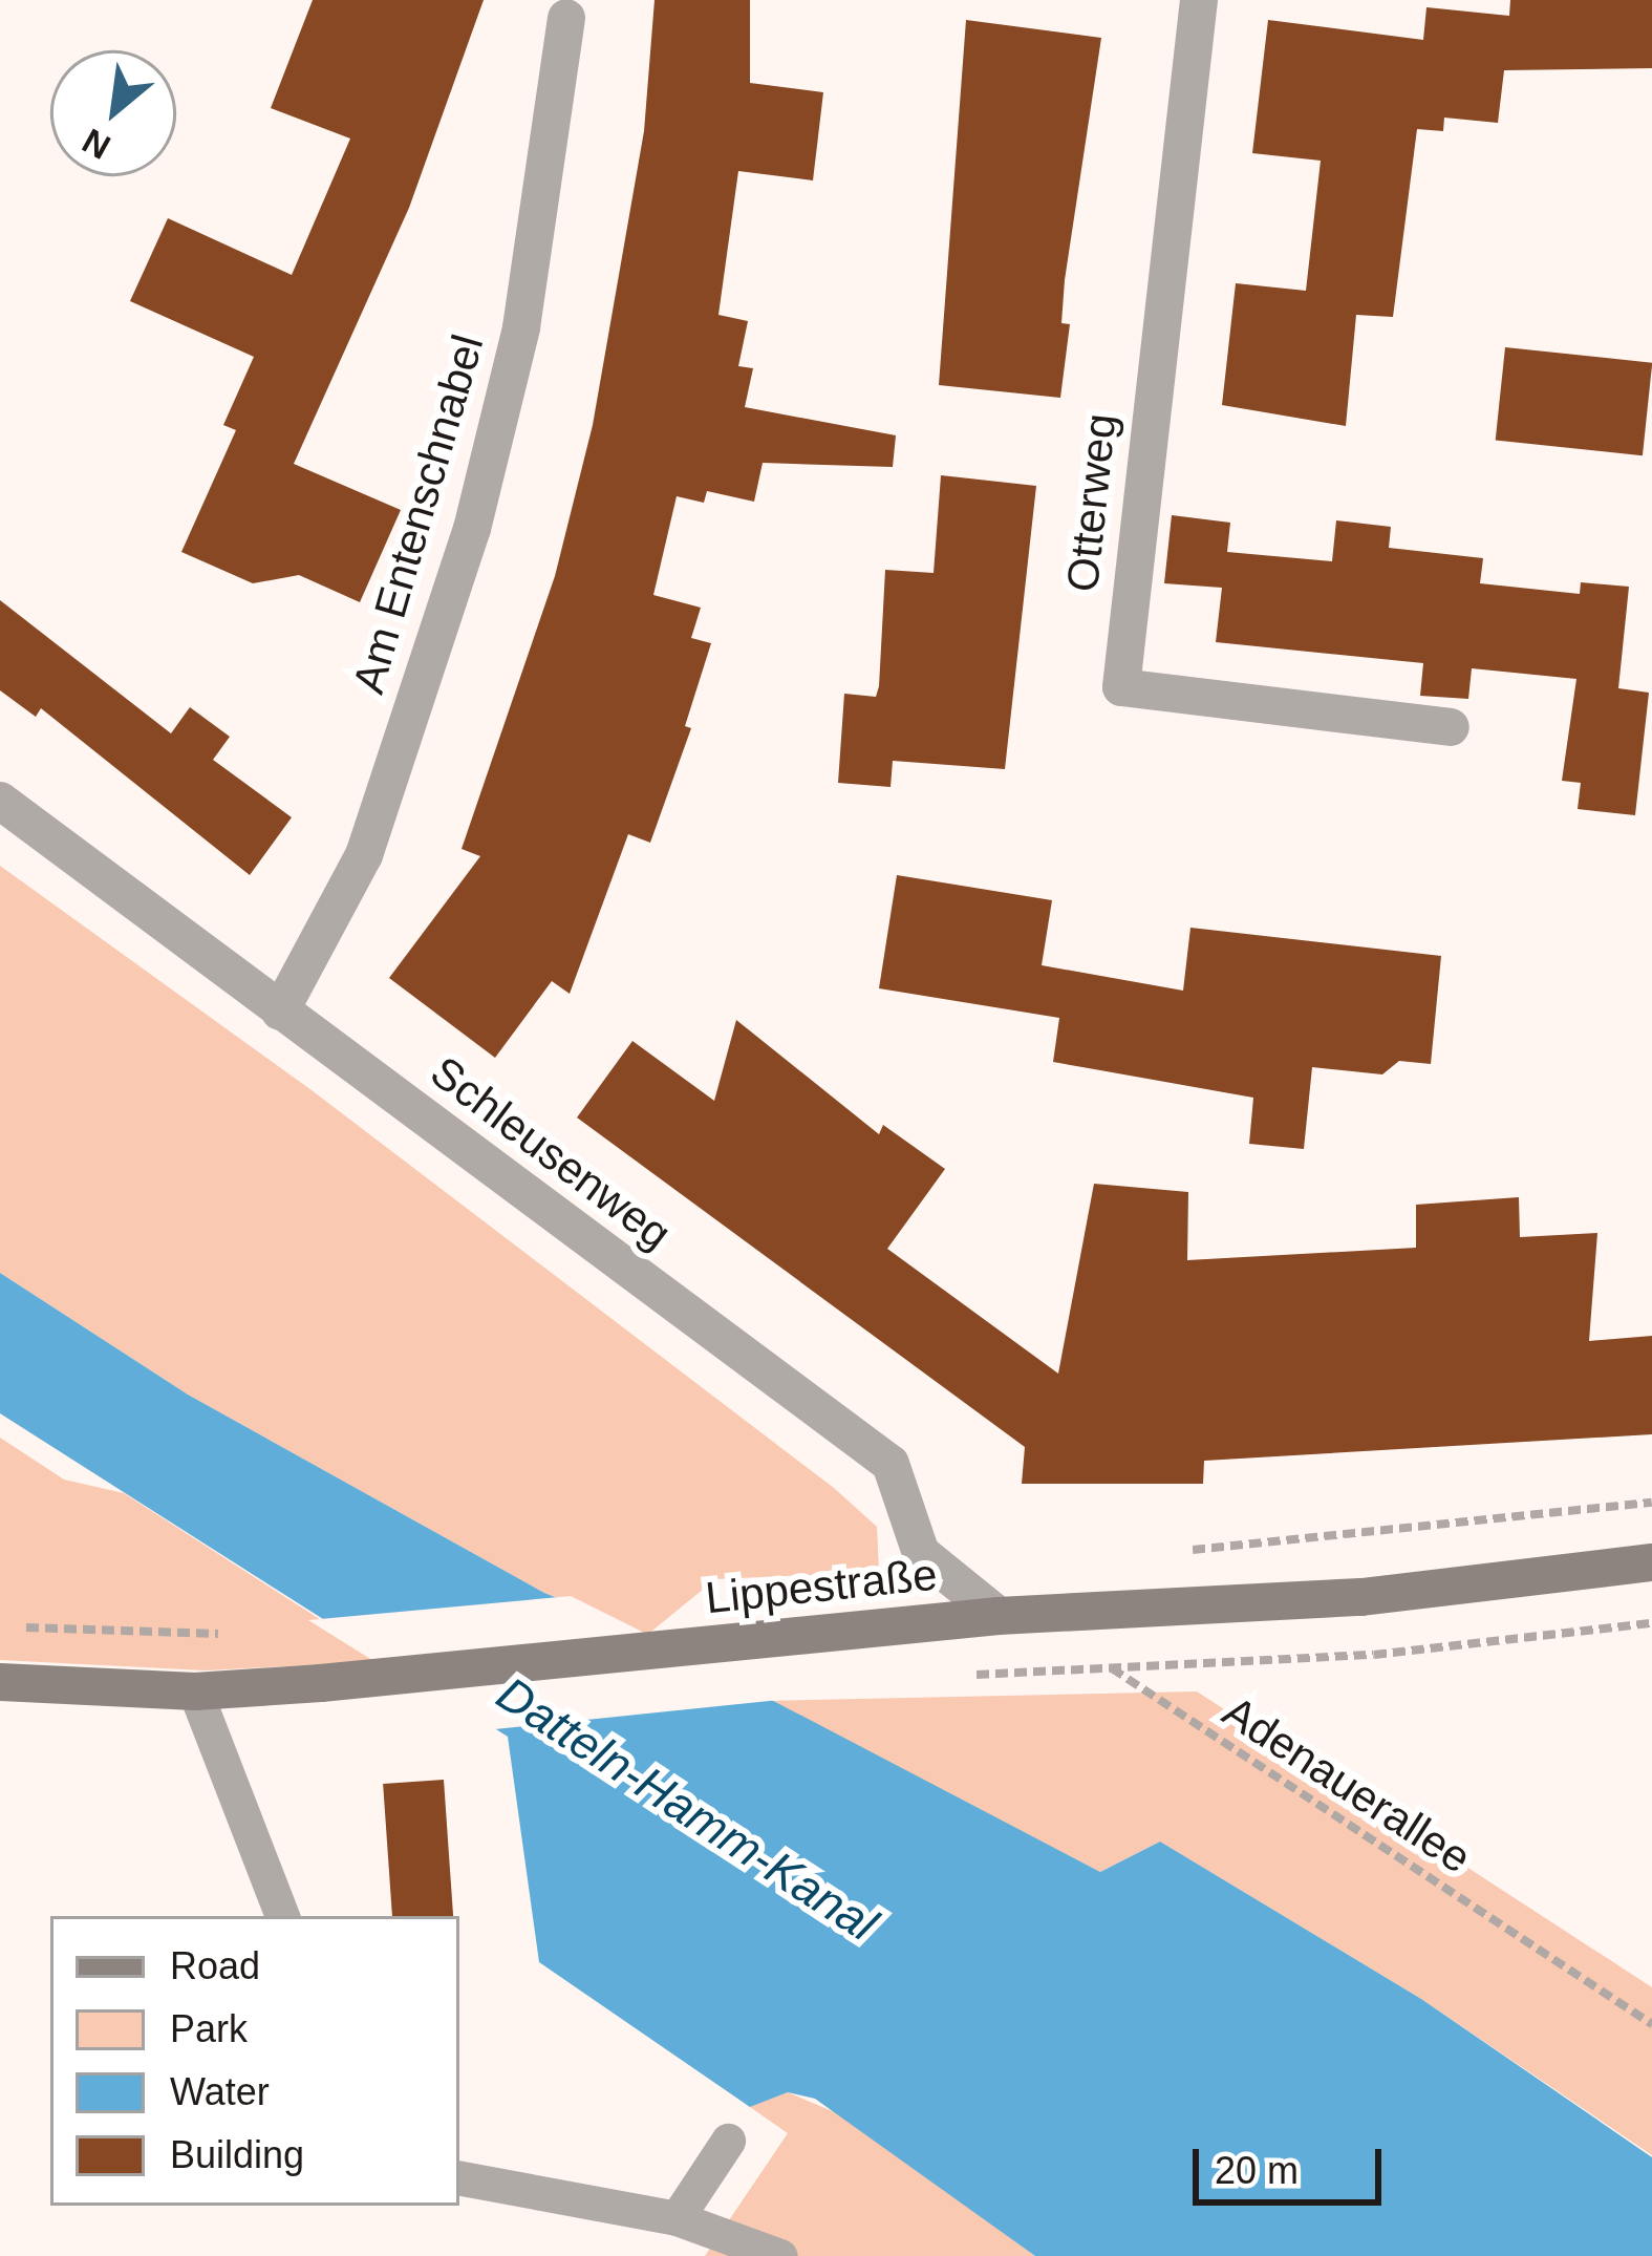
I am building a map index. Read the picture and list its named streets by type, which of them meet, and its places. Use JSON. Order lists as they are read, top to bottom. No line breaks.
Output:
{"streets":{"main road":["Lippestraße"],"street":["Otterweg","Am Entenschnabel","Schleusenweg"],"path":["Adenauerallee"]},"crossings":[["Am Entenschnabel","Schleusenweg"],["Schleusenweg","Lippestraße"]],"water":["Datteln-Hamm-Kanal"],"legend":["Road","Park","Water","Building"],"scale_bar":"20 m","north":"bottom left"}
